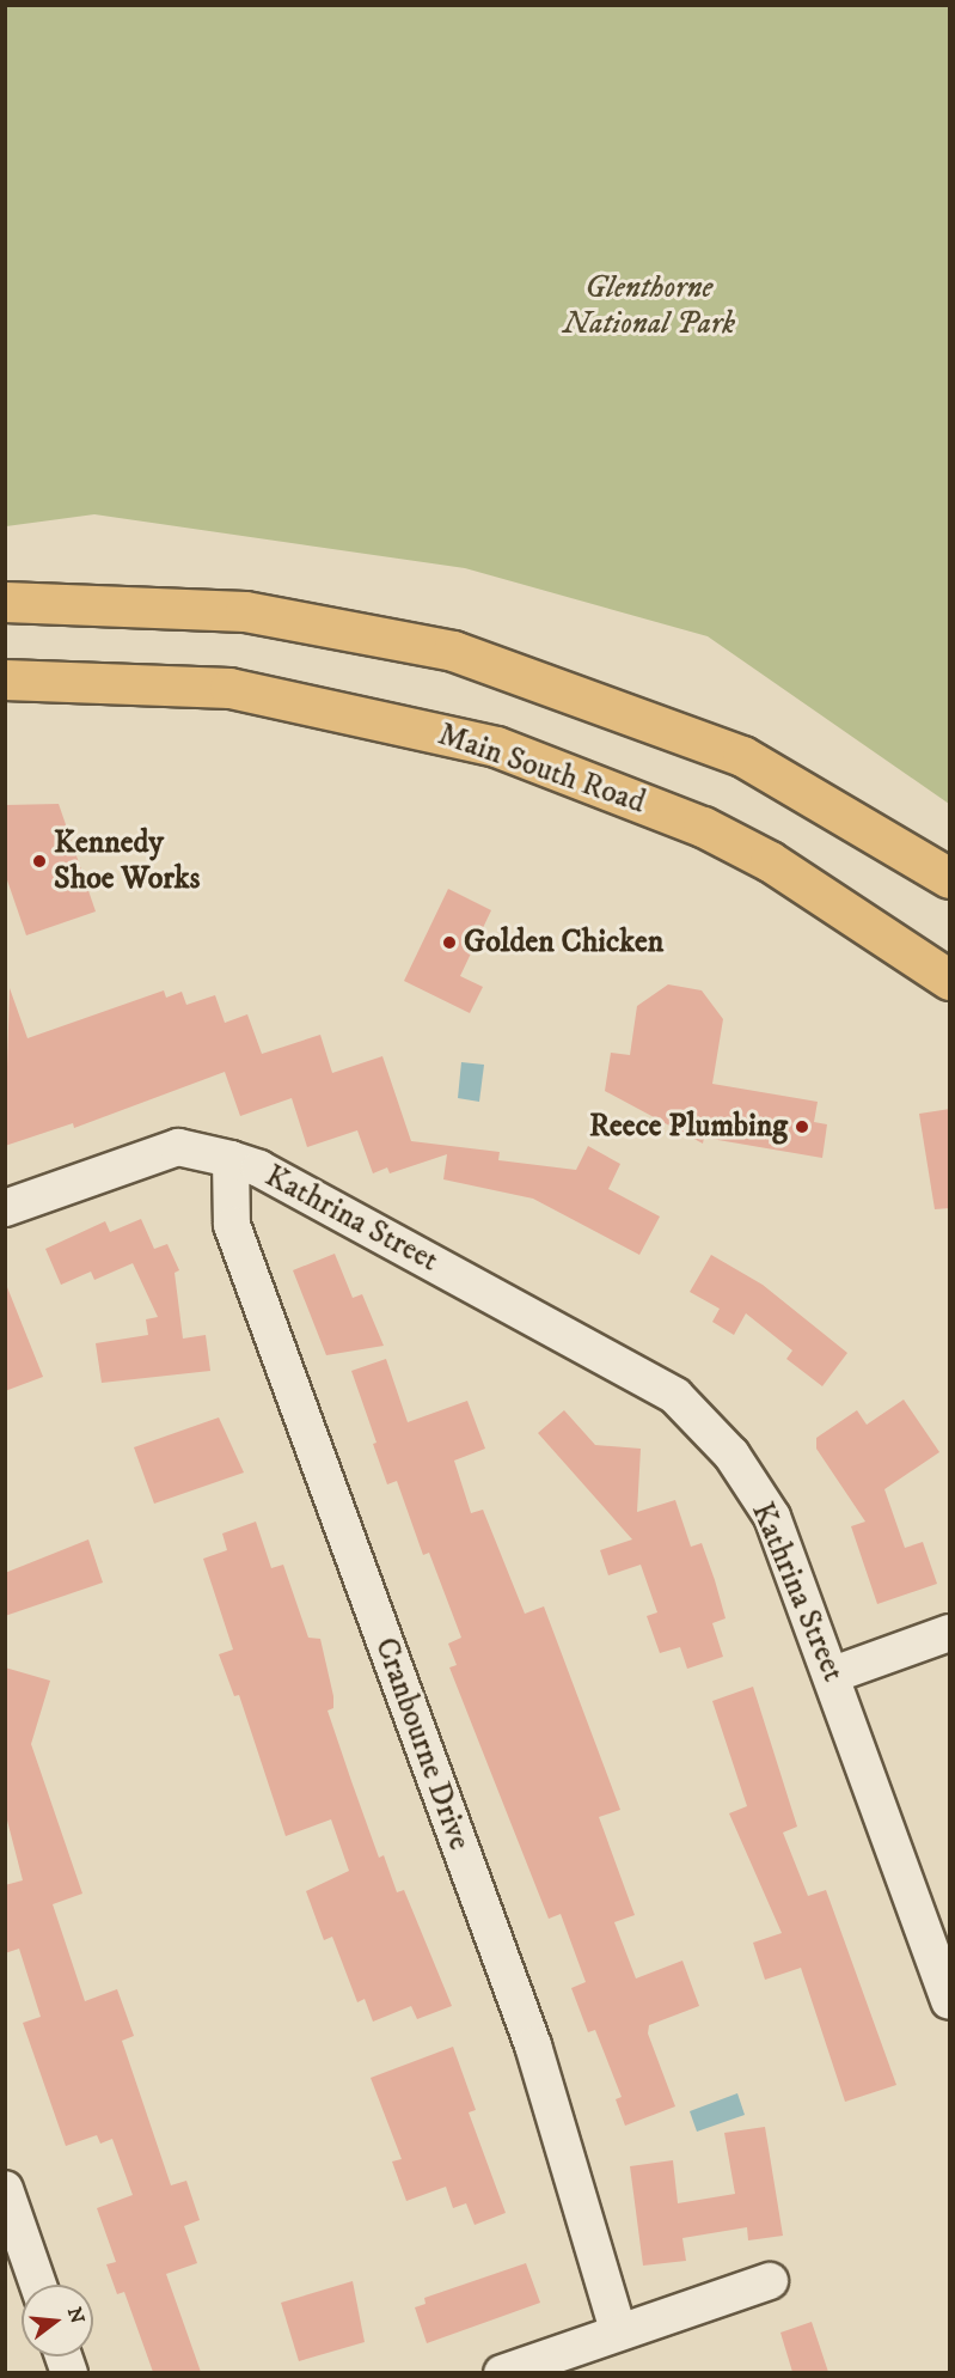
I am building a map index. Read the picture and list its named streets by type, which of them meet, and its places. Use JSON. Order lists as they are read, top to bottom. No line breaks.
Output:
{"streets":{"highway":["Main South Road"],"street":["Kathrina Street","Cranbourne Drive"]},"crossings":[["Kathrina Street","Cranbourne Drive"]],"parks":["Glenthorne National Park"],"places":["Kennedy Shoe Works","Golden Chicken","Reece Plumbing"],"north":"right"}
